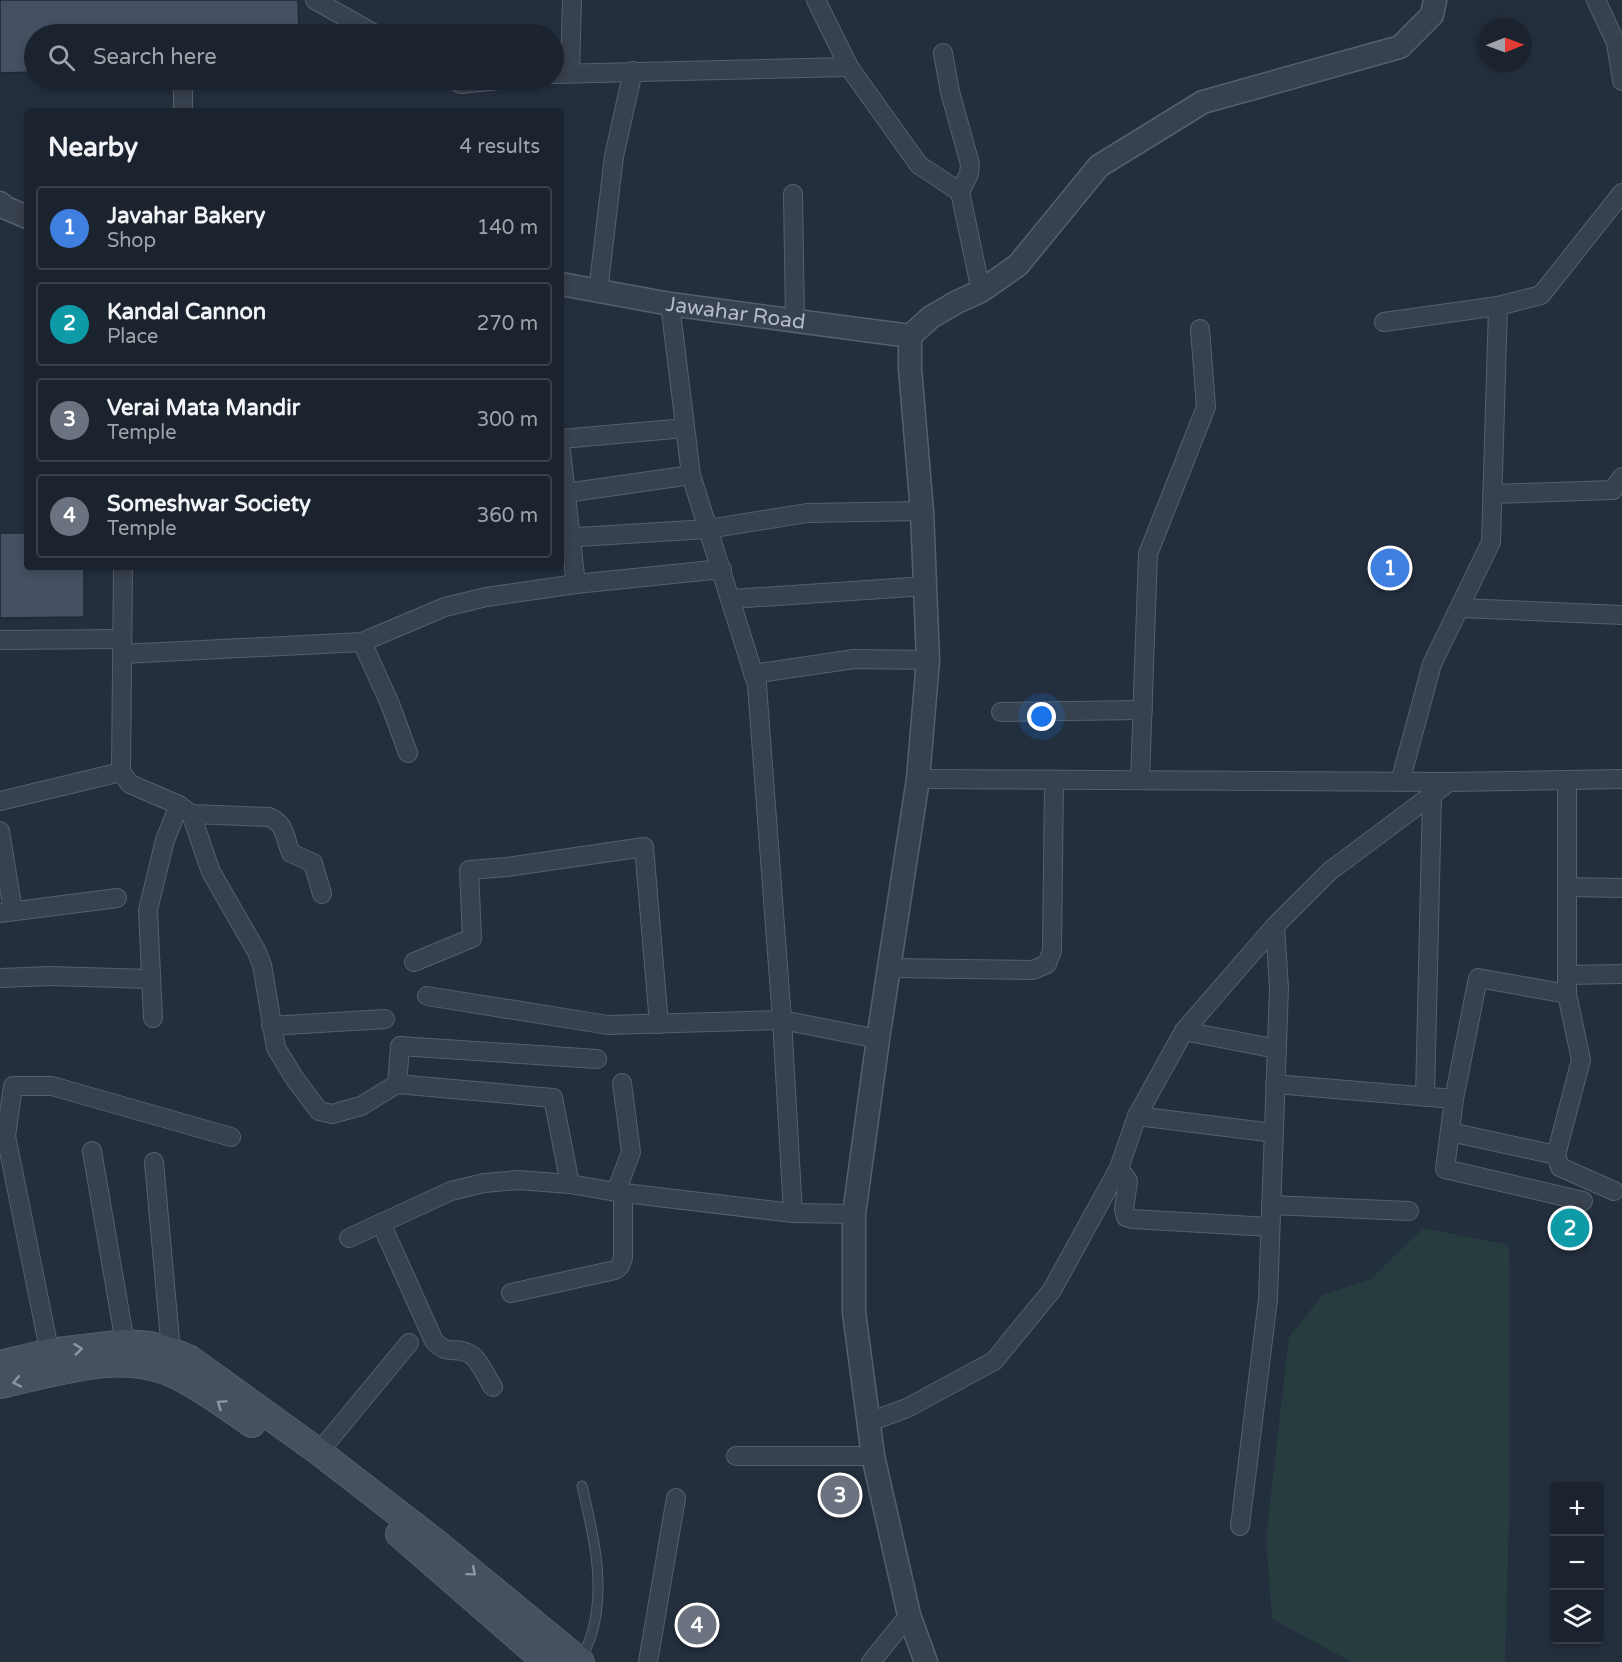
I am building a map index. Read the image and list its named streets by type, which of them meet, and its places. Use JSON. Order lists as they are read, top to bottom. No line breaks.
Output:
{"streets":{"street":["Jawahar Road"]},"north":"right","page":{"search":"Search here","heading":["Nearby","4 results"],"list":[{"mark":"1","name":"Javahar Bakery","note":"Shop","value":"140 m"},{"mark":"2","name":"Kandal Cannon","note":"Place","value":"270 m"},{"mark":"3","name":"Verai Mata Mandir","note":"Temple","value":"300 m"},{"mark":"4","name":"Someshwar Society","note":"Temple","value":"360 m"}],"pins":["1","2","3","4"],"map_buttons":["+","−"]}}
